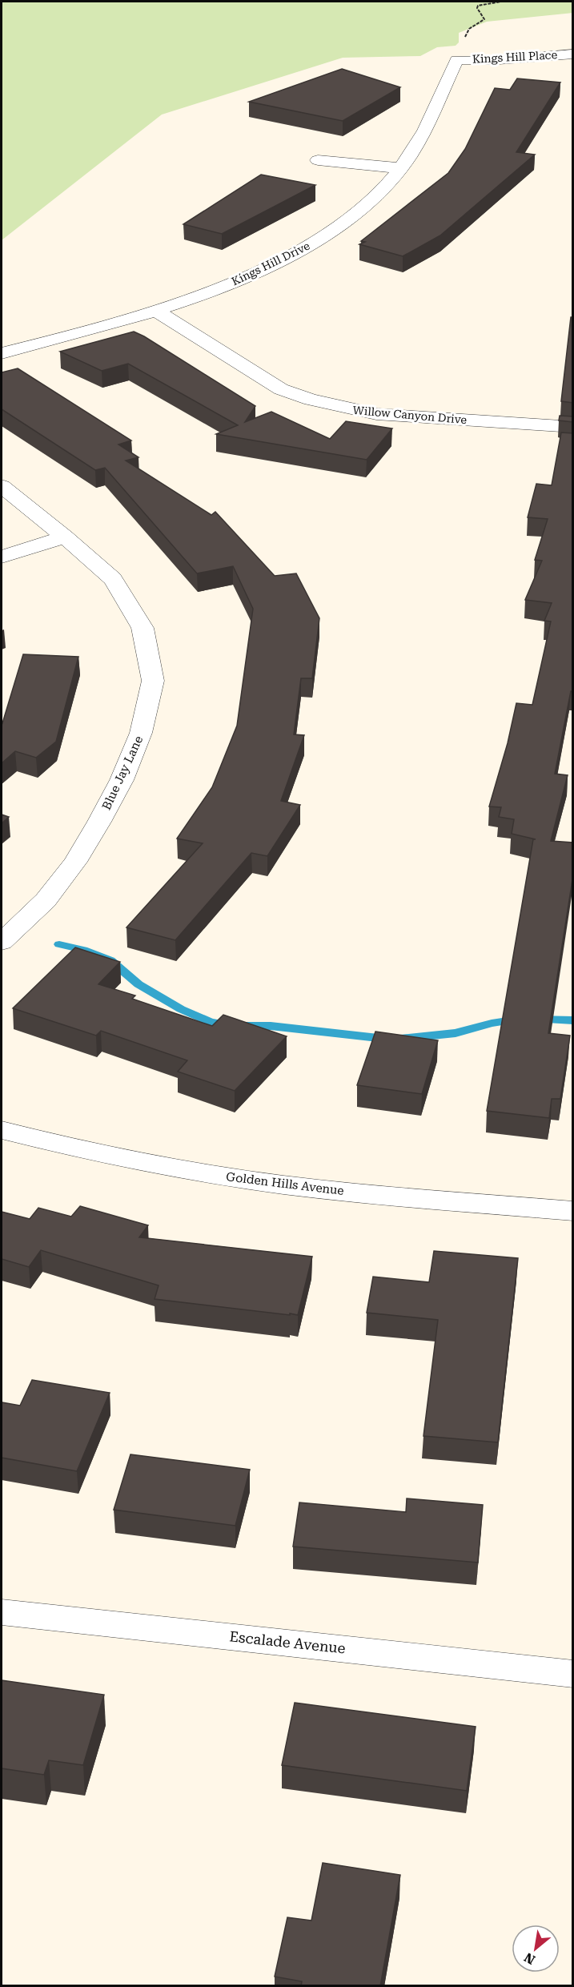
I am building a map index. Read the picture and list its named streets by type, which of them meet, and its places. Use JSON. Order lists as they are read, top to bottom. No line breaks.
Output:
{"streets":{"street":["Kings Hill Place","Kings Hill Drive","Willow Canyon Drive","Blue Jay Lane","Golden Hills Avenue","Escalade Avenue"]},"crossings":[["Kings Hill Place","Kings Hill Drive"],["Kings Hill Drive","Willow Canyon Drive"]],"north":"bottom left"}
